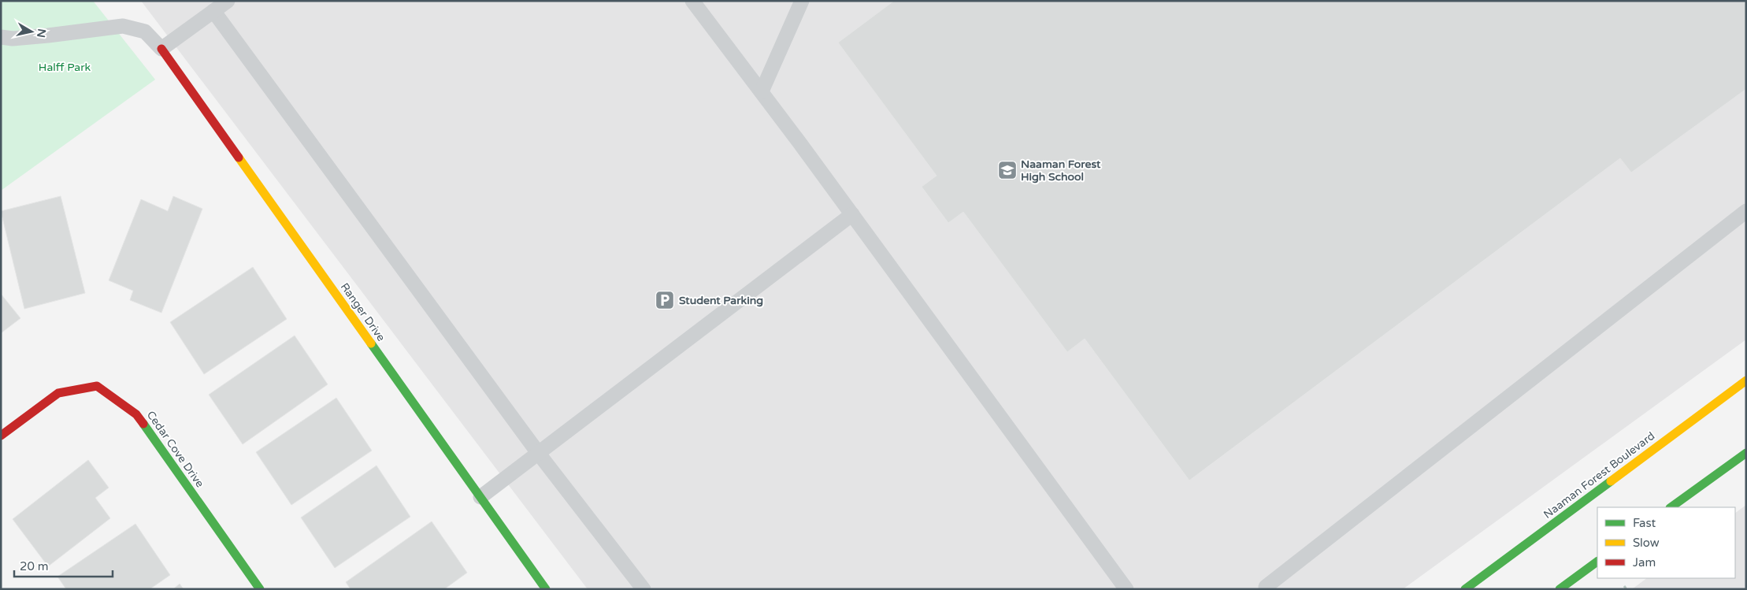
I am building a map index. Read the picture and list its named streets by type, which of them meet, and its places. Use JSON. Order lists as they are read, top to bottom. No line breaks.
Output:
{"streets":{"street":["Ranger Drive","Cedar Cove Drive","Naaman Forest Boulevard"]},"parks":["Halff Park"],"places":{"school or university":["Naaman Forest High School"],"parking":["Student Parking"]},"legend":["Fast","Slow","Jam"],"scale_bar":"20 m","north":"right"}
